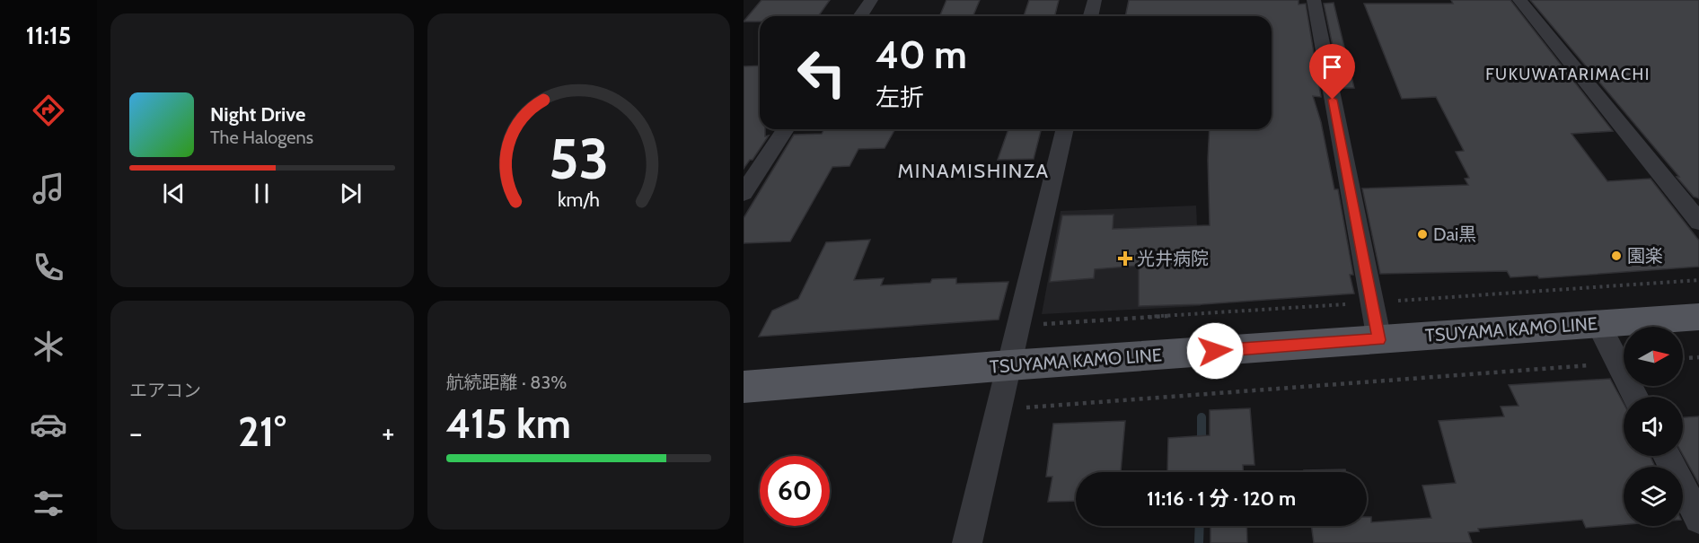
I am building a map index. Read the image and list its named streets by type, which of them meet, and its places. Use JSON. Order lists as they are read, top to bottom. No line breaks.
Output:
{"streets":{"main road":["TSUYAMA KAMO LINE"]},"districts":["FUKUWATARIMACHI","MINAMISHINZA"],"places":{"other":["Dai黒","園楽"],"health":["光井病院"]},"north":"right","page":{"tabs":"11:15","turn":["40 m","左折"],"song":["Night Drive","The Halogens"],"tile":["エアコン",["航続距離 · 83%","415 km"]],"heat":["−","21°","+"],"limit":"60","trip":"11:16 · 1 分 · 120 m","gauge":["53","km/h"]}}
